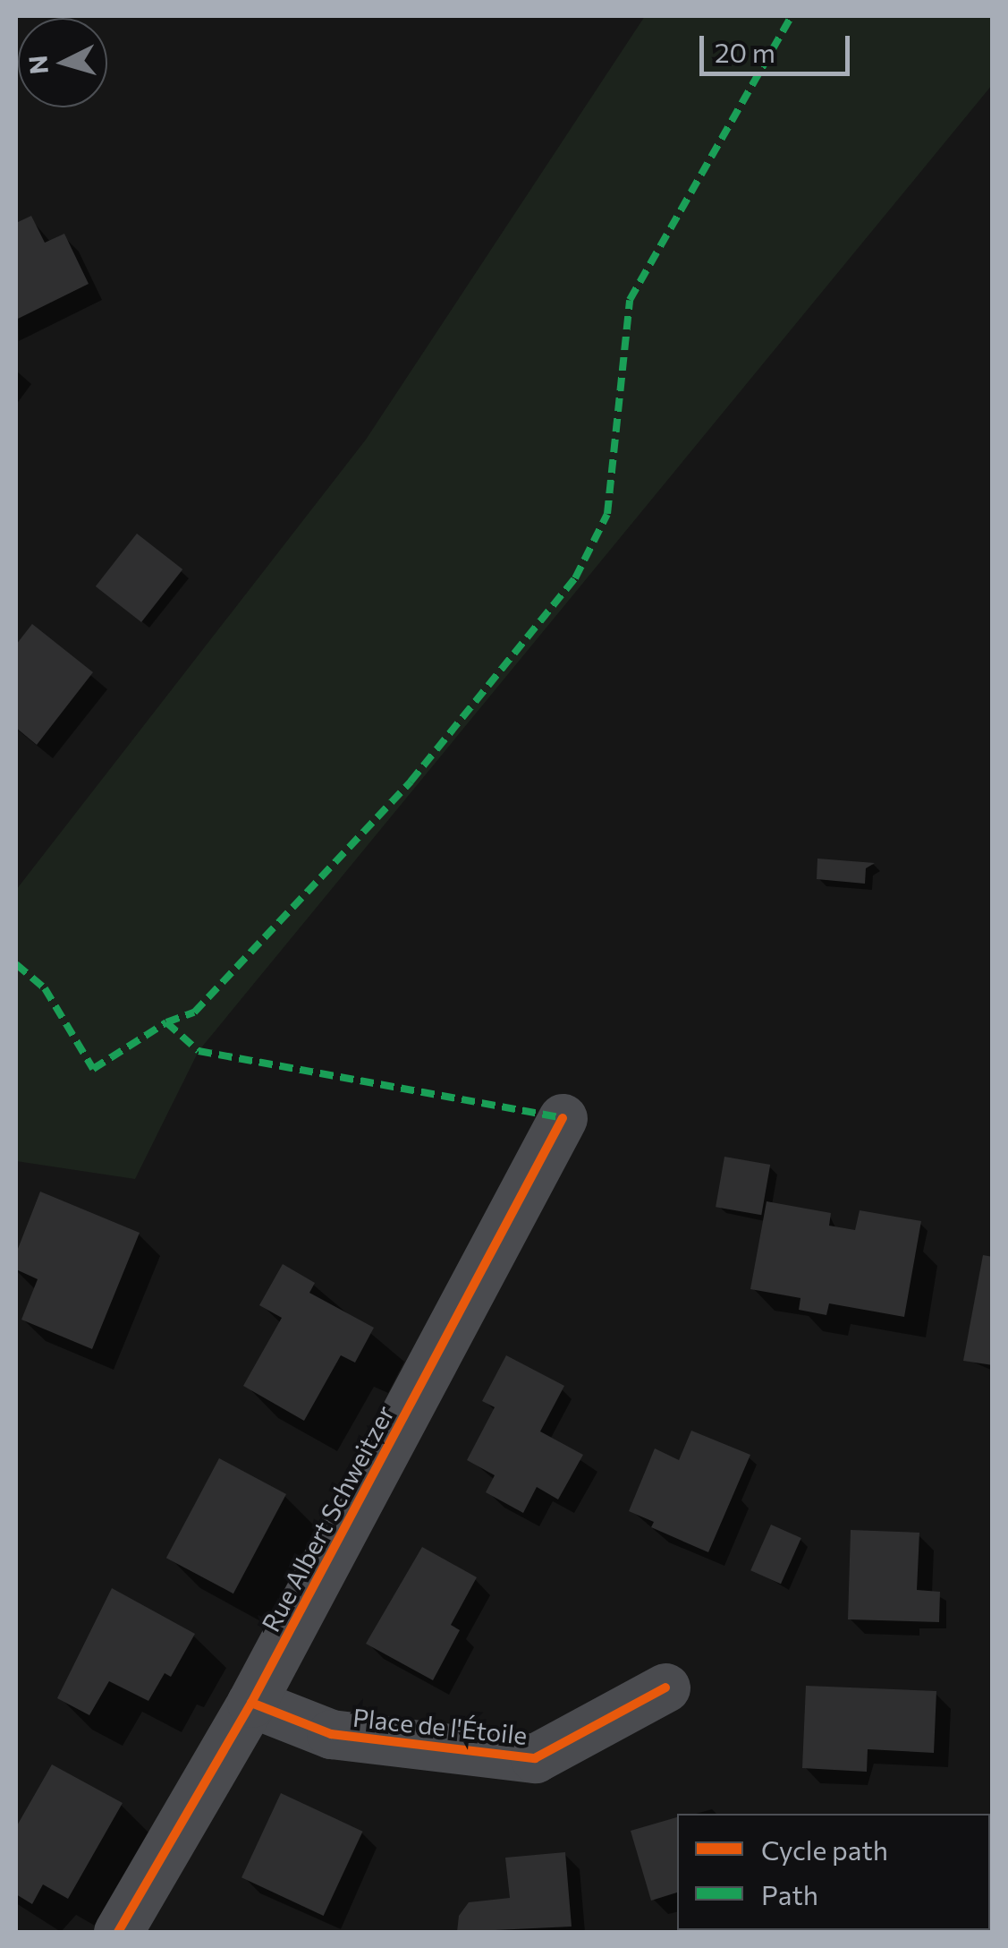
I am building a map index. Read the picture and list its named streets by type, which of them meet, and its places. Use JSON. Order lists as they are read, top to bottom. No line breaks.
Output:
{"streets":{"street":["Rue Albert Schweitzer","Place de l'Étoile"]},"crossings":[["Rue Albert Schweitzer","Place de l'Étoile"]],"legend":["Cycle path","Path"],"scale_bar":"20 m","north":"left"}
